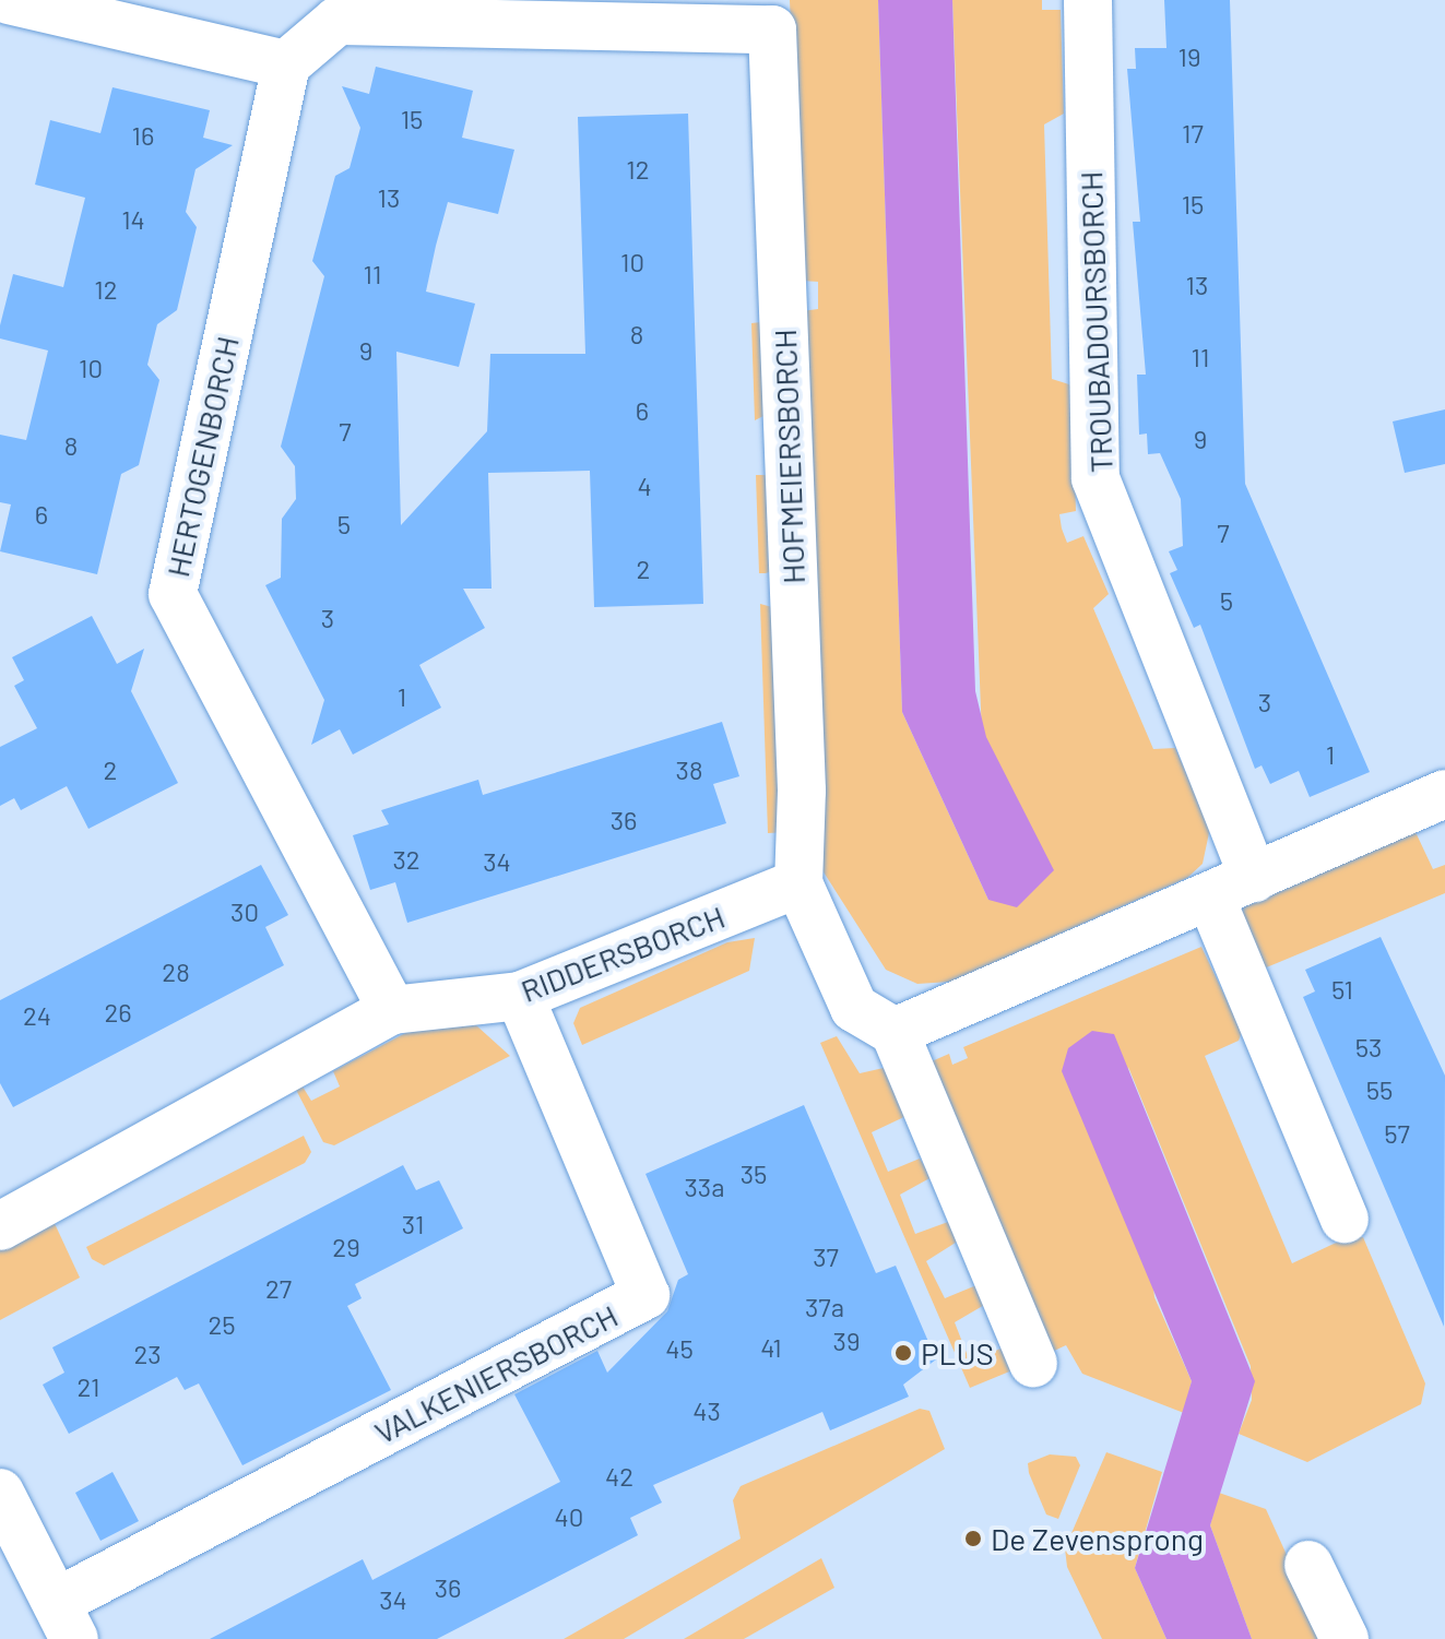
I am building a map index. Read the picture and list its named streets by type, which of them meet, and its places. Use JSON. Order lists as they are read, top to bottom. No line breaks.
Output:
{"streets":{"street":["TROUBADOURSBORCH","HERTOGENBORCH","HOFMEIERSBORCH","RIDDERSBORCH","VALKENIERSBORCH"]},"crossings":[["HERTOGENBORCH","HOFMEIERSBORCH"],["HERTOGENBORCH","RIDDERSBORCH"],["HOFMEIERSBORCH","RIDDERSBORCH"],["RIDDERSBORCH","VALKENIERSBORCH"]],"places":["PLUS","De Zevensprong"],"house_numbers":["19","15","17","16","12","13","15","14","10","11","13","12","8","9","11","10","6","7","9","8","4","6","5","7","2","5","3","1","3","1","2","38","36","32","34","30","28","51","26","24","53","55","57","35","33a","31","29","37","27","37a","25","39","41","45","23","21","43","42","40","36","34"]}
